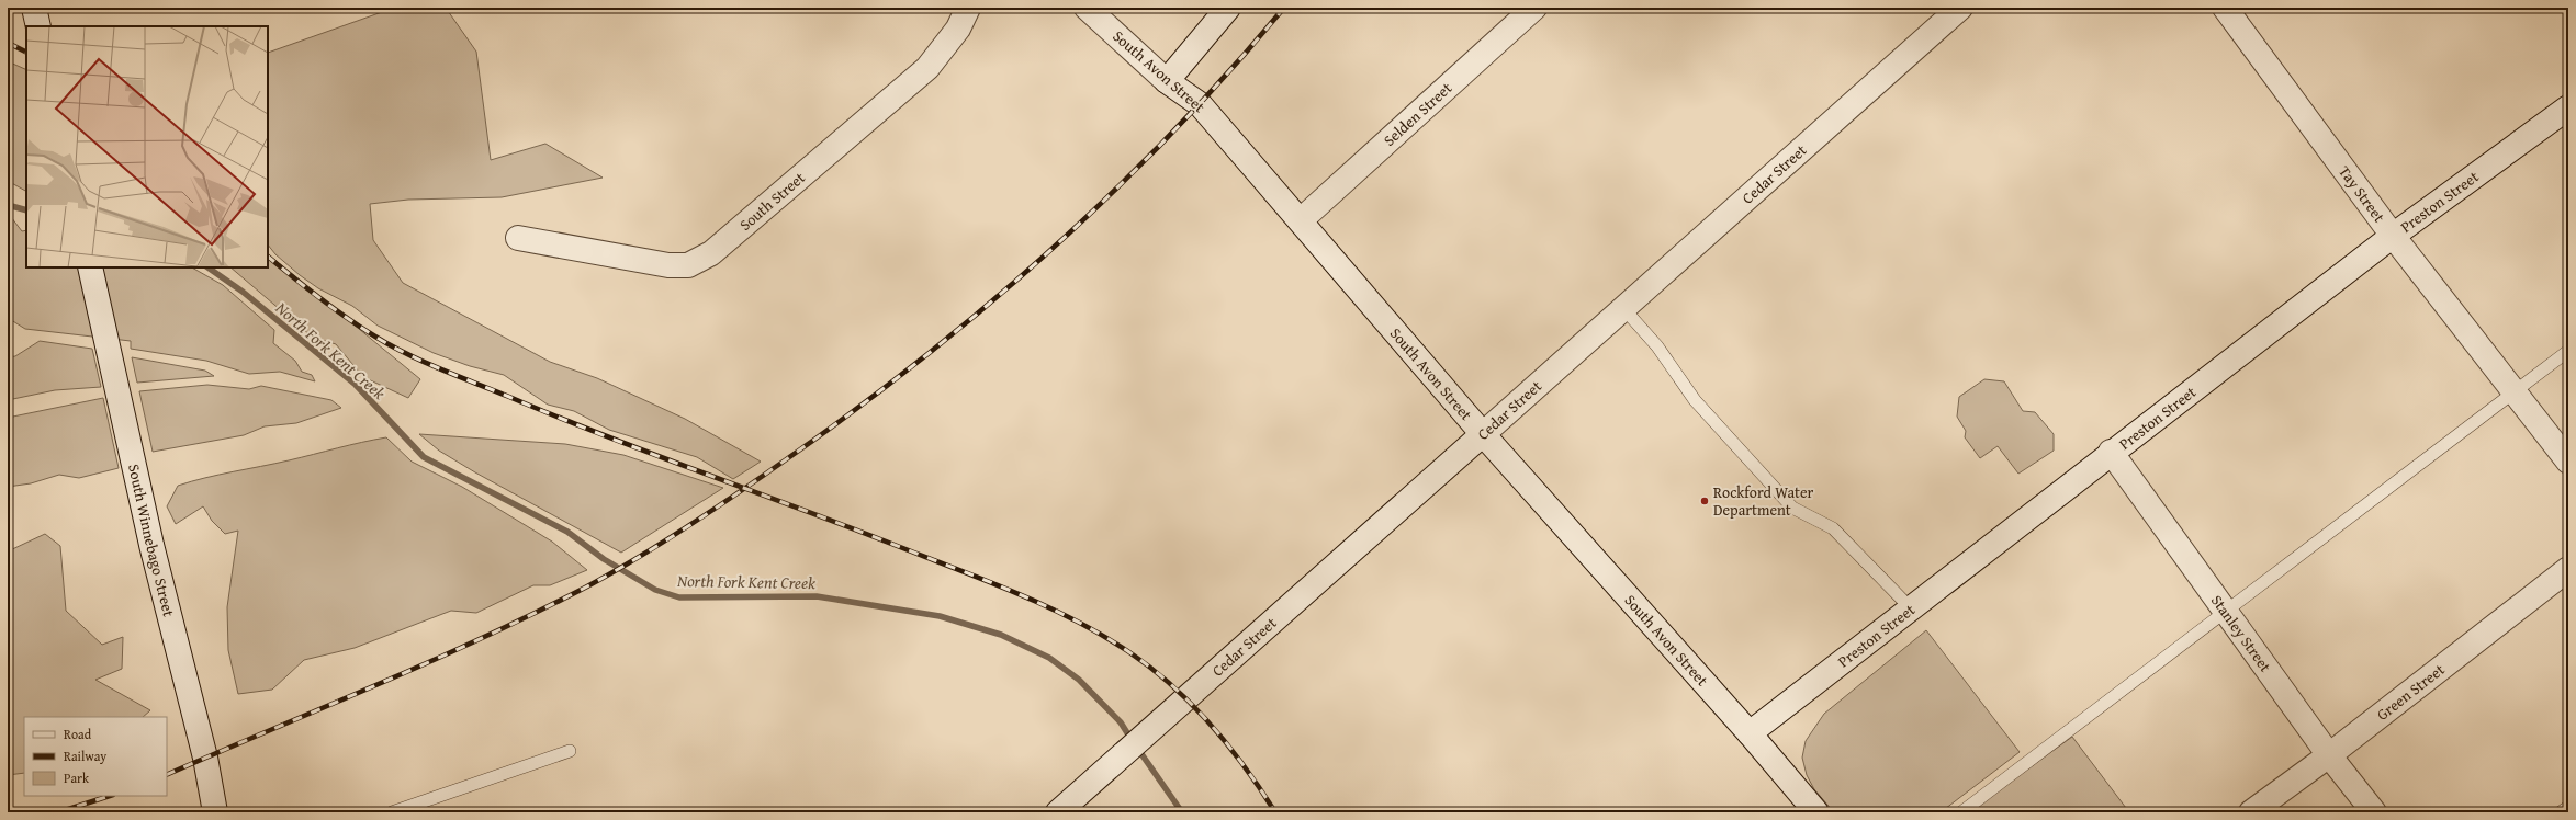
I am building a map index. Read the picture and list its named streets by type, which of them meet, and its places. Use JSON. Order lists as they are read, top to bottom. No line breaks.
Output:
{"streets":{"street":["South Avon Street","Selden Street","Cedar Street","Tay Street","South Street","Preston Street","South Winnebago Street","Stanley Street","Green Street"]},"crossings":[["South Avon Street","Selden Street"],["South Avon Street","Cedar Street"],["South Avon Street","Preston Street"],["Tay Street","Preston Street"],["Preston Street","Stanley Street"],["Stanley Street","Green Street"]],"water":["North Fork Kent Creek"],"places":["Rockford Water Department"],"legend":["Road","Railway","Park"]}
